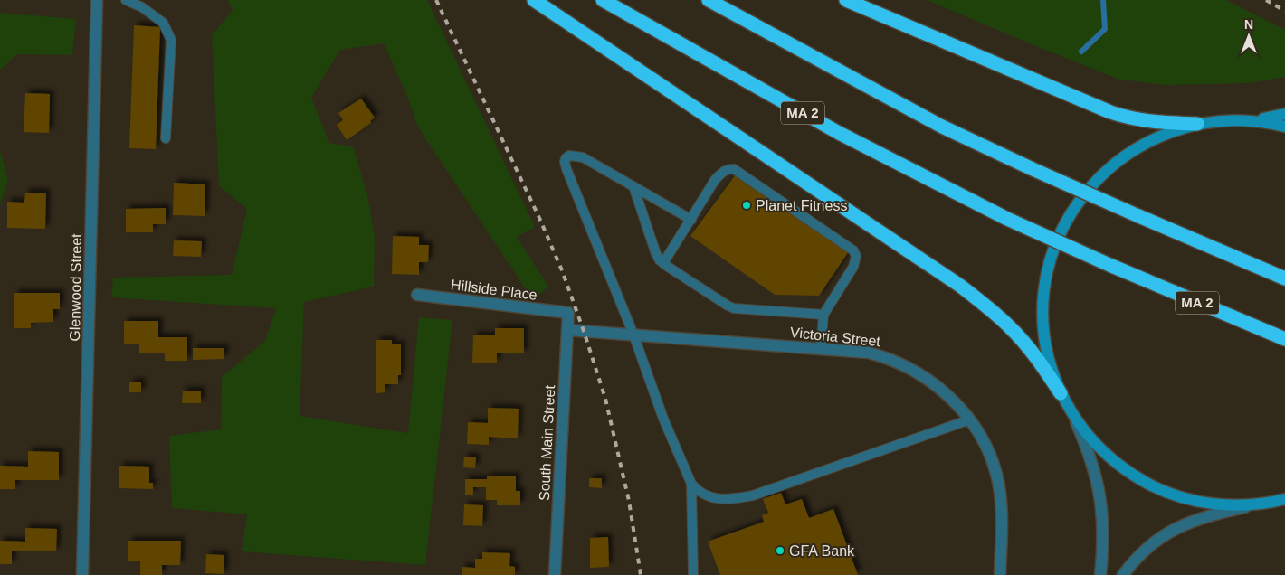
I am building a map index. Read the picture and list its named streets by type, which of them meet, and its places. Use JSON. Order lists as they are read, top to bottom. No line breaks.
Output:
{"streets":{"highway":["MA 2"],"street":["Glenwood Street","Hillside Place","Victoria Street","South Main Street"]},"crossings":[["Hillside Place","South Main Street"],["Victoria Street","South Main Street"]],"places":["Planet Fitness","GFA Bank"],"north":"top"}
